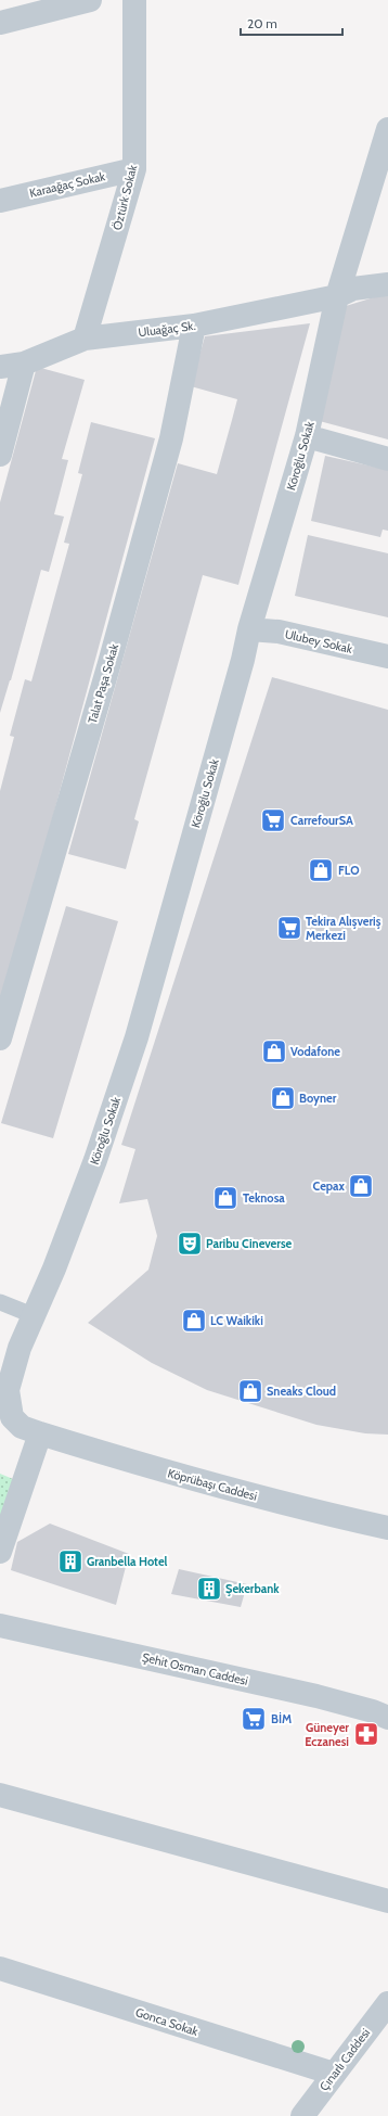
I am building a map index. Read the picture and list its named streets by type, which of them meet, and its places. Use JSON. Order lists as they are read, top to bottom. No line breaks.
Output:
{"streets":{"street":["Karaağaç Sokak","Öztürk Sokak","Uluağaç Sk.","Köroğlu Sokak","Ulubey Sokak","Talat Paşa Sokak","Köprübaşı Caddesi","Şehit Osman Caddesi","Gonca Sokak","Çınarlı Caddesi"]},"crossings":[["Karaağaç Sokak","Öztürk Sokak"],["Öztürk Sokak","Uluağaç Sk."],["Uluağaç Sk.","Köroğlu Sokak"],["Uluağaç Sk.","Talat Paşa Sokak"],["Köroğlu Sokak","Ulubey Sokak"],["Köroğlu Sokak","Köprübaşı Caddesi"],["Gonca Sokak","Çınarlı Caddesi"]],"places":{"supermarket":["CarrefourSA","Tekira Alışveriş Merkezi","BİM"],"shop":["FLO","Vodafone","Boyner","Cepax","Teknosa","LC Waikiki","Sneaks Cloud"],"theatre":["Paribu Cineverse"],"building":["Granbella Hotel","Şekerbank"],"pharmacy":["Güneyer Eczanesi"]},"scale_bar":"20 m"}
